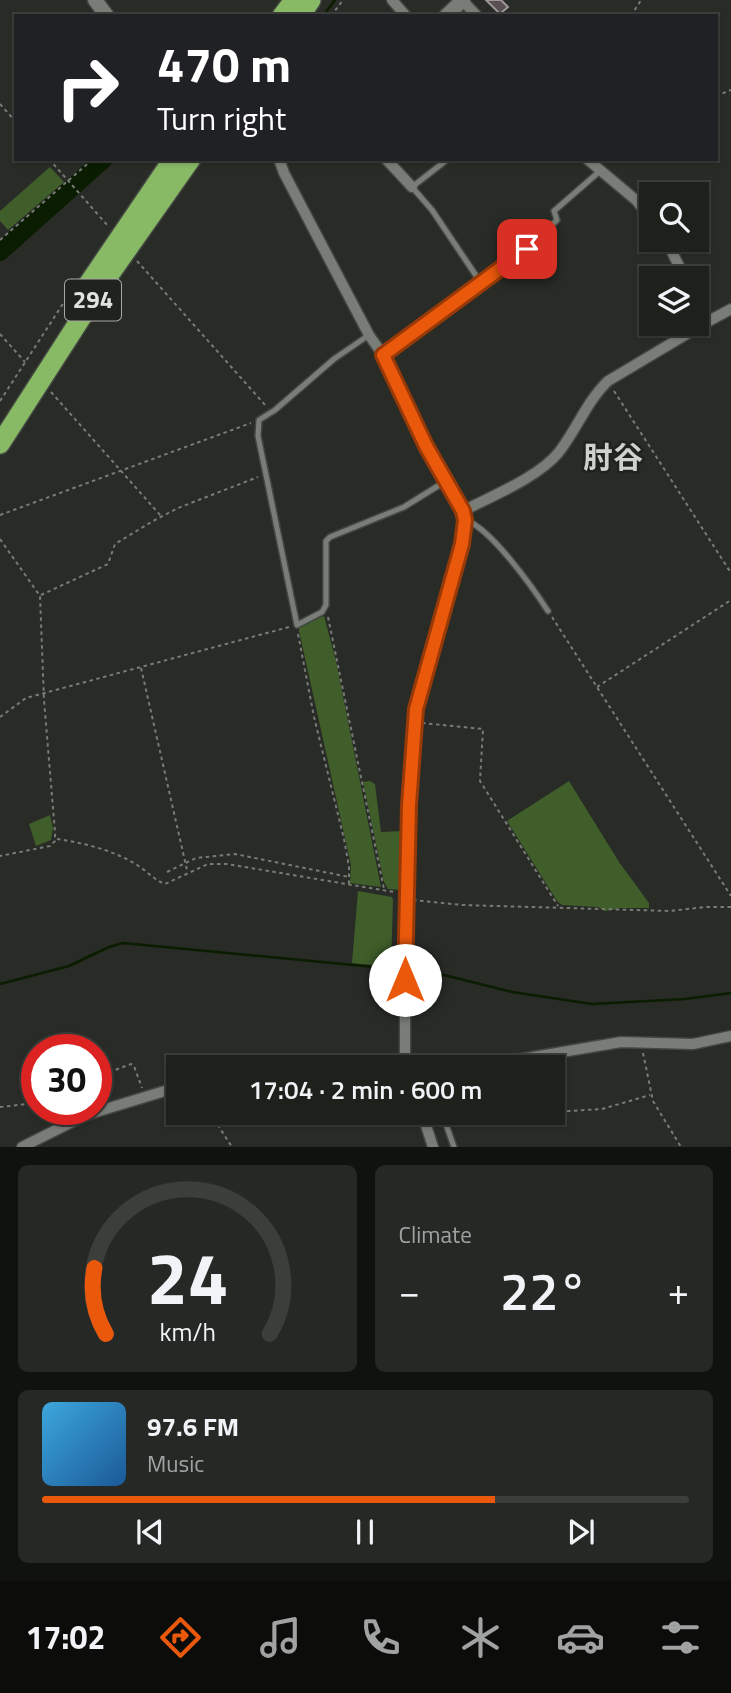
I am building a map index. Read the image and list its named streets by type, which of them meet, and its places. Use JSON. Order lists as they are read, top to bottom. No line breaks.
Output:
{"streets":{"highway":["294"]},"districts":["肘谷"],"page":{"turn":["470 m","Turn right"],"limit":"30","trip":"17:04 · 2 min · 600 m","tile":"Climate","heat":["−","22°","+"],"song":["97.6 FM","Music"],"tabs":"17:02","gauge":["24","km/h"]}}
